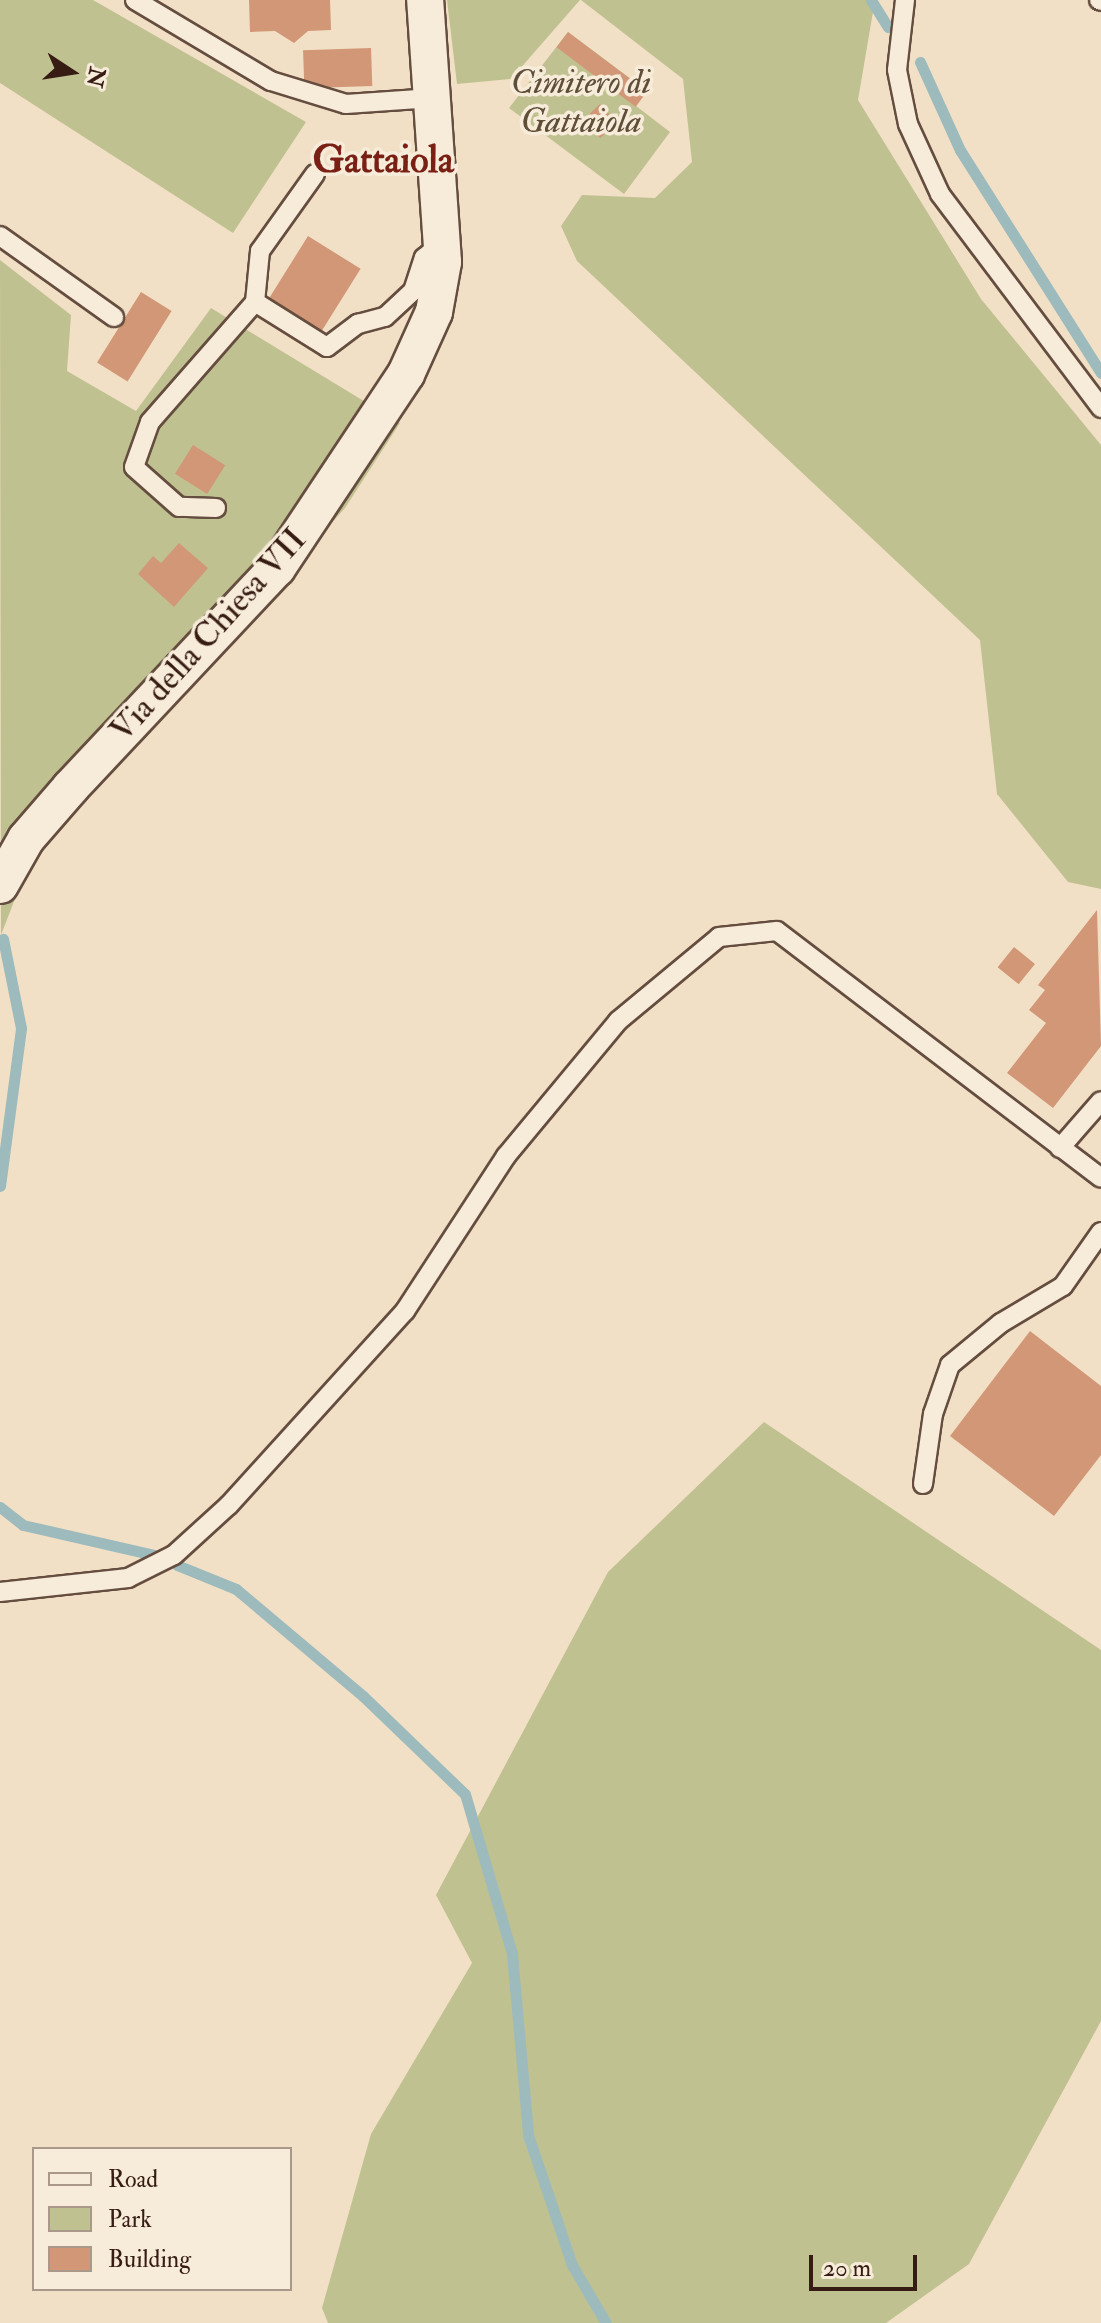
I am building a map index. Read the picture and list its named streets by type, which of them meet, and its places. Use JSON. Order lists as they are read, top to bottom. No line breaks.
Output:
{"streets":{"street":["Via della Chiesa VII"]},"districts":["Gattaiola"],"parks":["Cimitero di Gattaiola"],"legend":["Road","Park","Building"],"scale_bar":"20 m","north":"right"}
